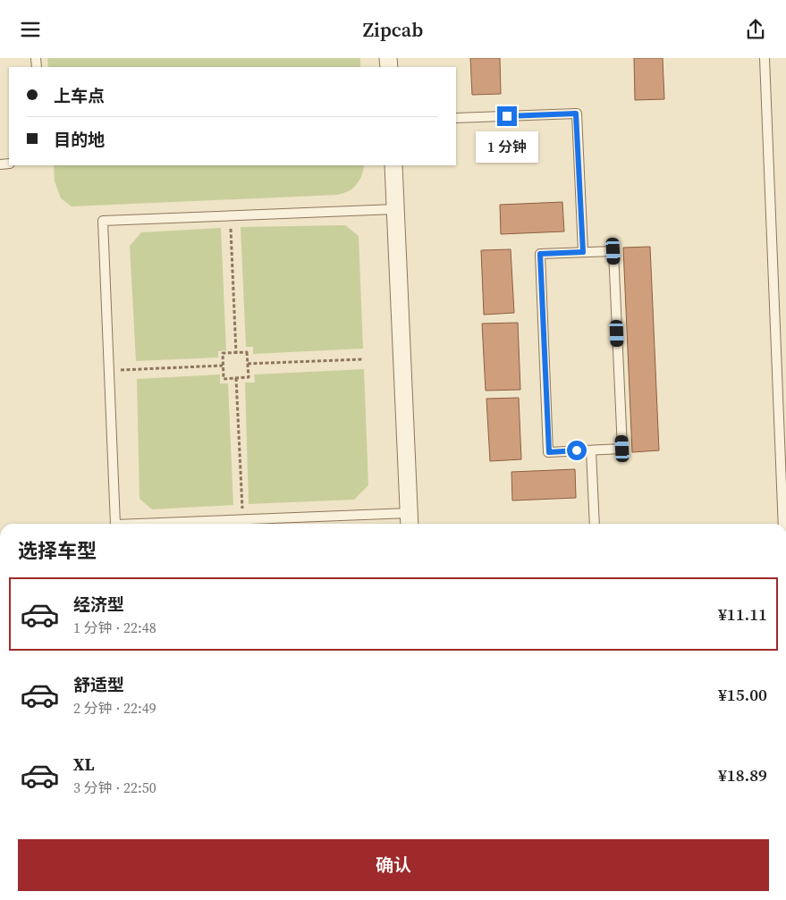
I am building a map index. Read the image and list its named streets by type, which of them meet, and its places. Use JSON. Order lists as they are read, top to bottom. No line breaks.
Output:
{"page":{"header":"Zipcab","banner":["上车点","目的地"],"bubble":"1 分钟","heading":"选择车型","list":[{"name":"经济型","note":"1 分钟 · 22:48","value":"¥11.11"},{"name":"舒适型","note":"2 分钟 · 22:49","value":"¥15.00"},{"name":"XL","note":"3 分钟 · 22:50","value":"¥18.89"}],"buttons":"确认"}}
